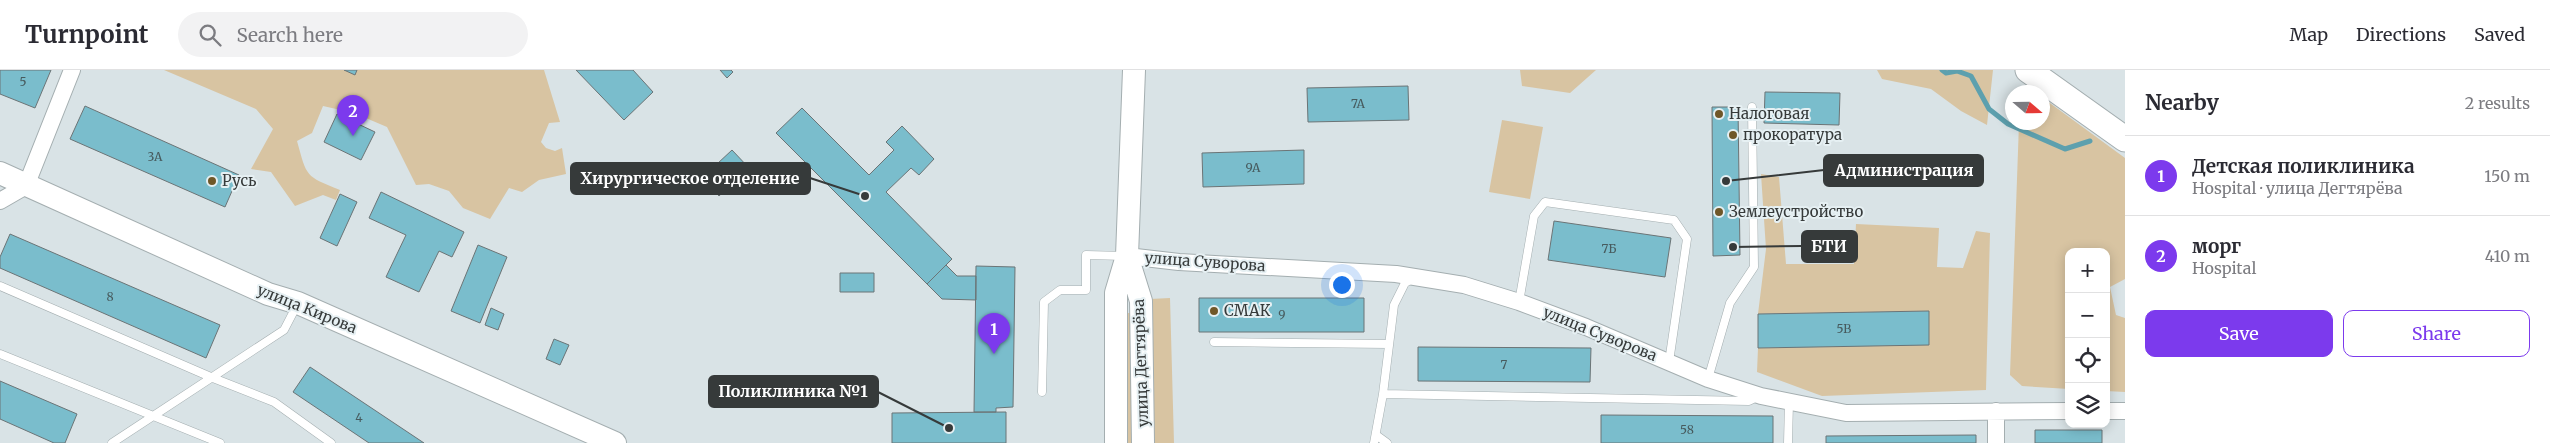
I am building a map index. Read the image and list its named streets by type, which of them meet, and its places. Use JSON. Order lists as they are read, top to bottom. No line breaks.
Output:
{"streets":{"street":["улица Суворова","улица Кирова","улица Дегтярёва"]},"crossings":[["улица Суворова","улица Дегтярёва"]],"places":["Налоговая","прокоратура","Русь","Администрация","Хирургическое отделение","Землеустройство","БТИ","СМАК","Поликлиника №1"],"house_numbers":["5","7А","3А","9А","7Б","8","9","5В","7","4","58"],"north":"right","page":{"header":"Turnpoint","search":"Search here","nav":["Map","Directions","Saved"],"heading":["Nearby","2 results"],"pins":["2","1"],"list":[{"mark":"1","name":"Детская поликлиника","note":"Hospital · улица Дегтярёва","value":"150 m"},{"mark":"2","name":"морг","note":"Hospital","value":"410 m"}],"map_buttons":["+","−"],"buttons":["Save","Share"]}}
